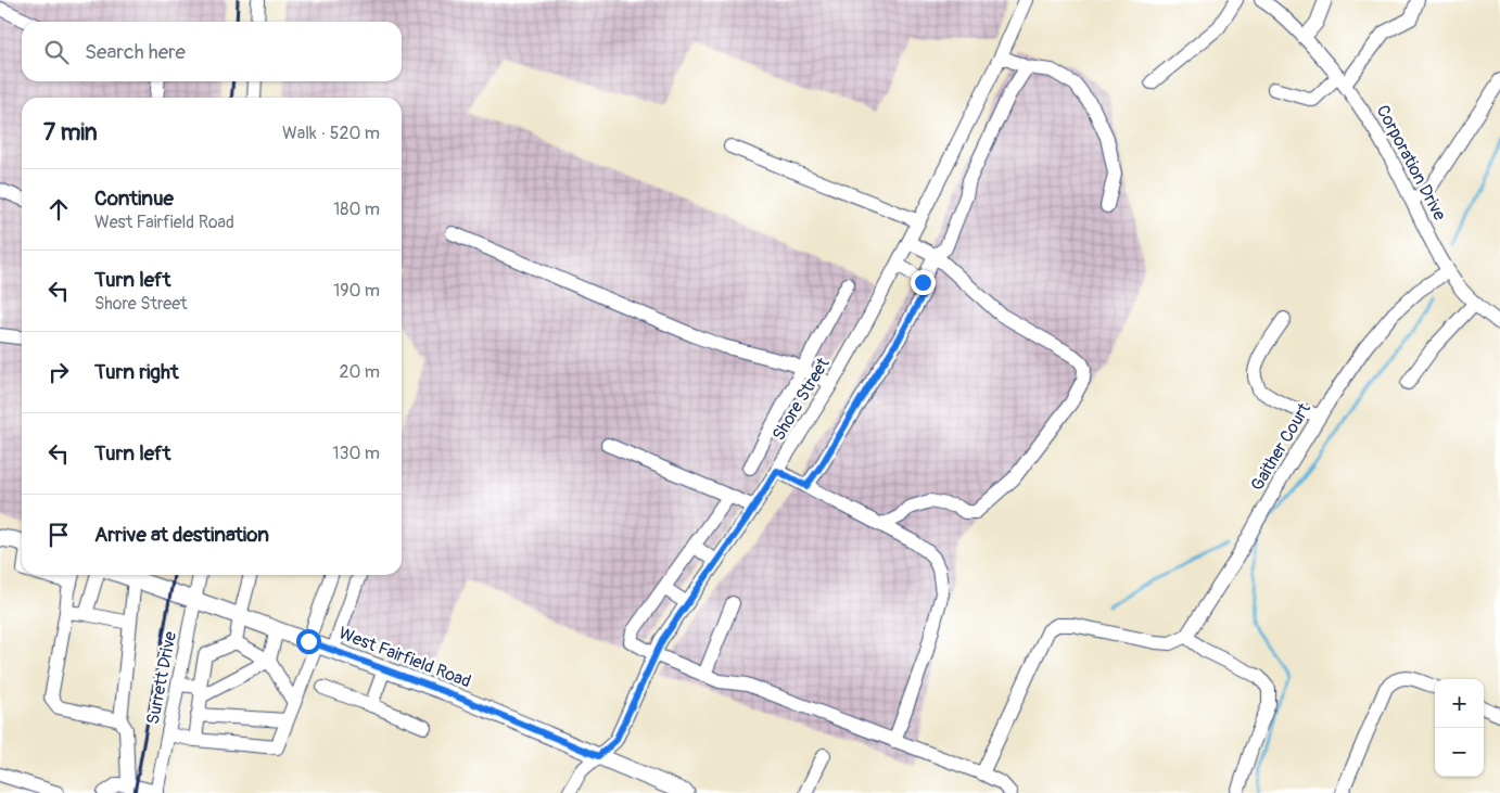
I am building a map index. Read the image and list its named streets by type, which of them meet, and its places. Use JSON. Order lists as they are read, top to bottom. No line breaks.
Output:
{"streets":{"main road":["West Fairfield Road"],"street":["Corporation Drive","Shore Street","Gaither Court","Surrett Drive"]},"crossings":[["Corporation Drive","Gaither Court"],["Shore Street","West Fairfield Road"],["West Fairfield Road","Surrett Drive"]],"page":{"search":"Search here","heading":["7 min","Walk · 520 m"],"list":[["Continue","West Fairfield Road","180 m"],["Turn left","Shore Street","190 m"],["Turn right","20 m"],["Turn left","130 m"],"Arrive at destination"],"map_buttons":["+","−"]}}
